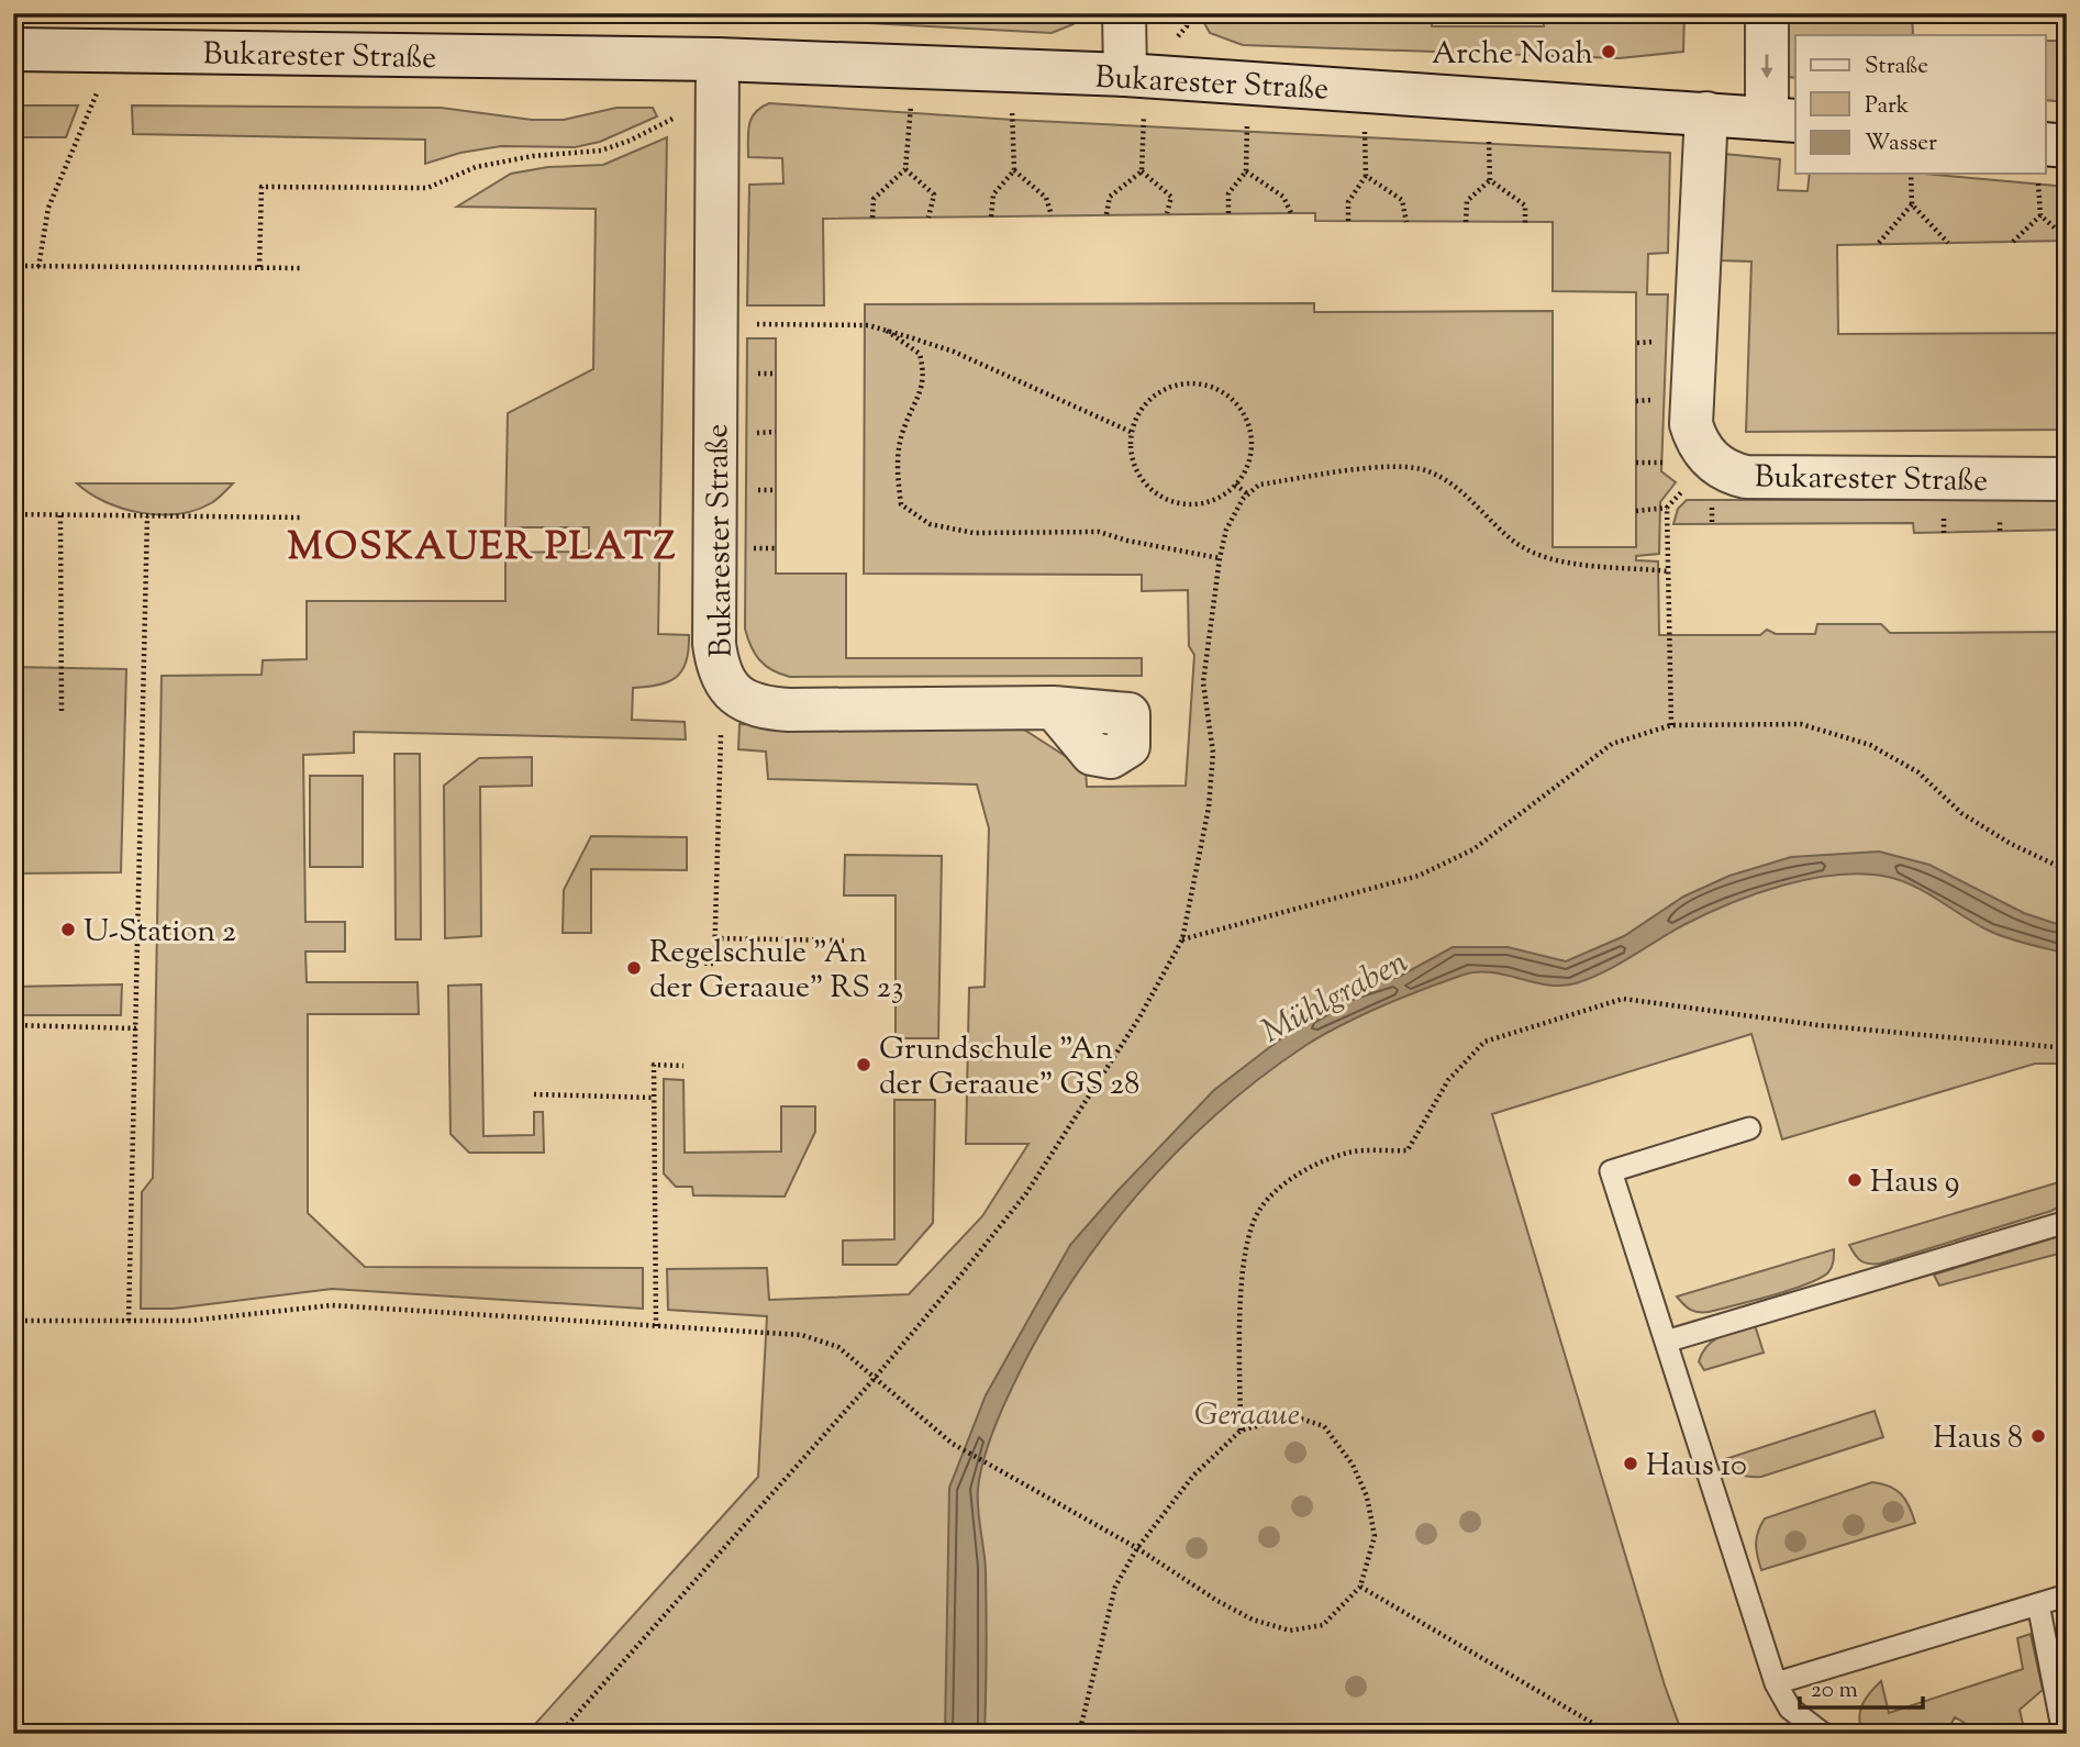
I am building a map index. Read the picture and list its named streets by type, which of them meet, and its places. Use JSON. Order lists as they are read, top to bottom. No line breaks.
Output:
{"streets":{"street":["Bukarester Straße"]},"districts":["MOSKAUER PLATZ"],"water":["Mühlgraben"],"parks":["Geraaue"],"places":["Arche Noah","U-Station 2","Regelschule \"An der Geraaue\" RS 23","Grundschule \"An der Geraaue\" GS 28","Haus 9","Haus 8","Haus 10"],"legend":["Straße","Park","Wasser"],"scale_bar":"20 m"}
